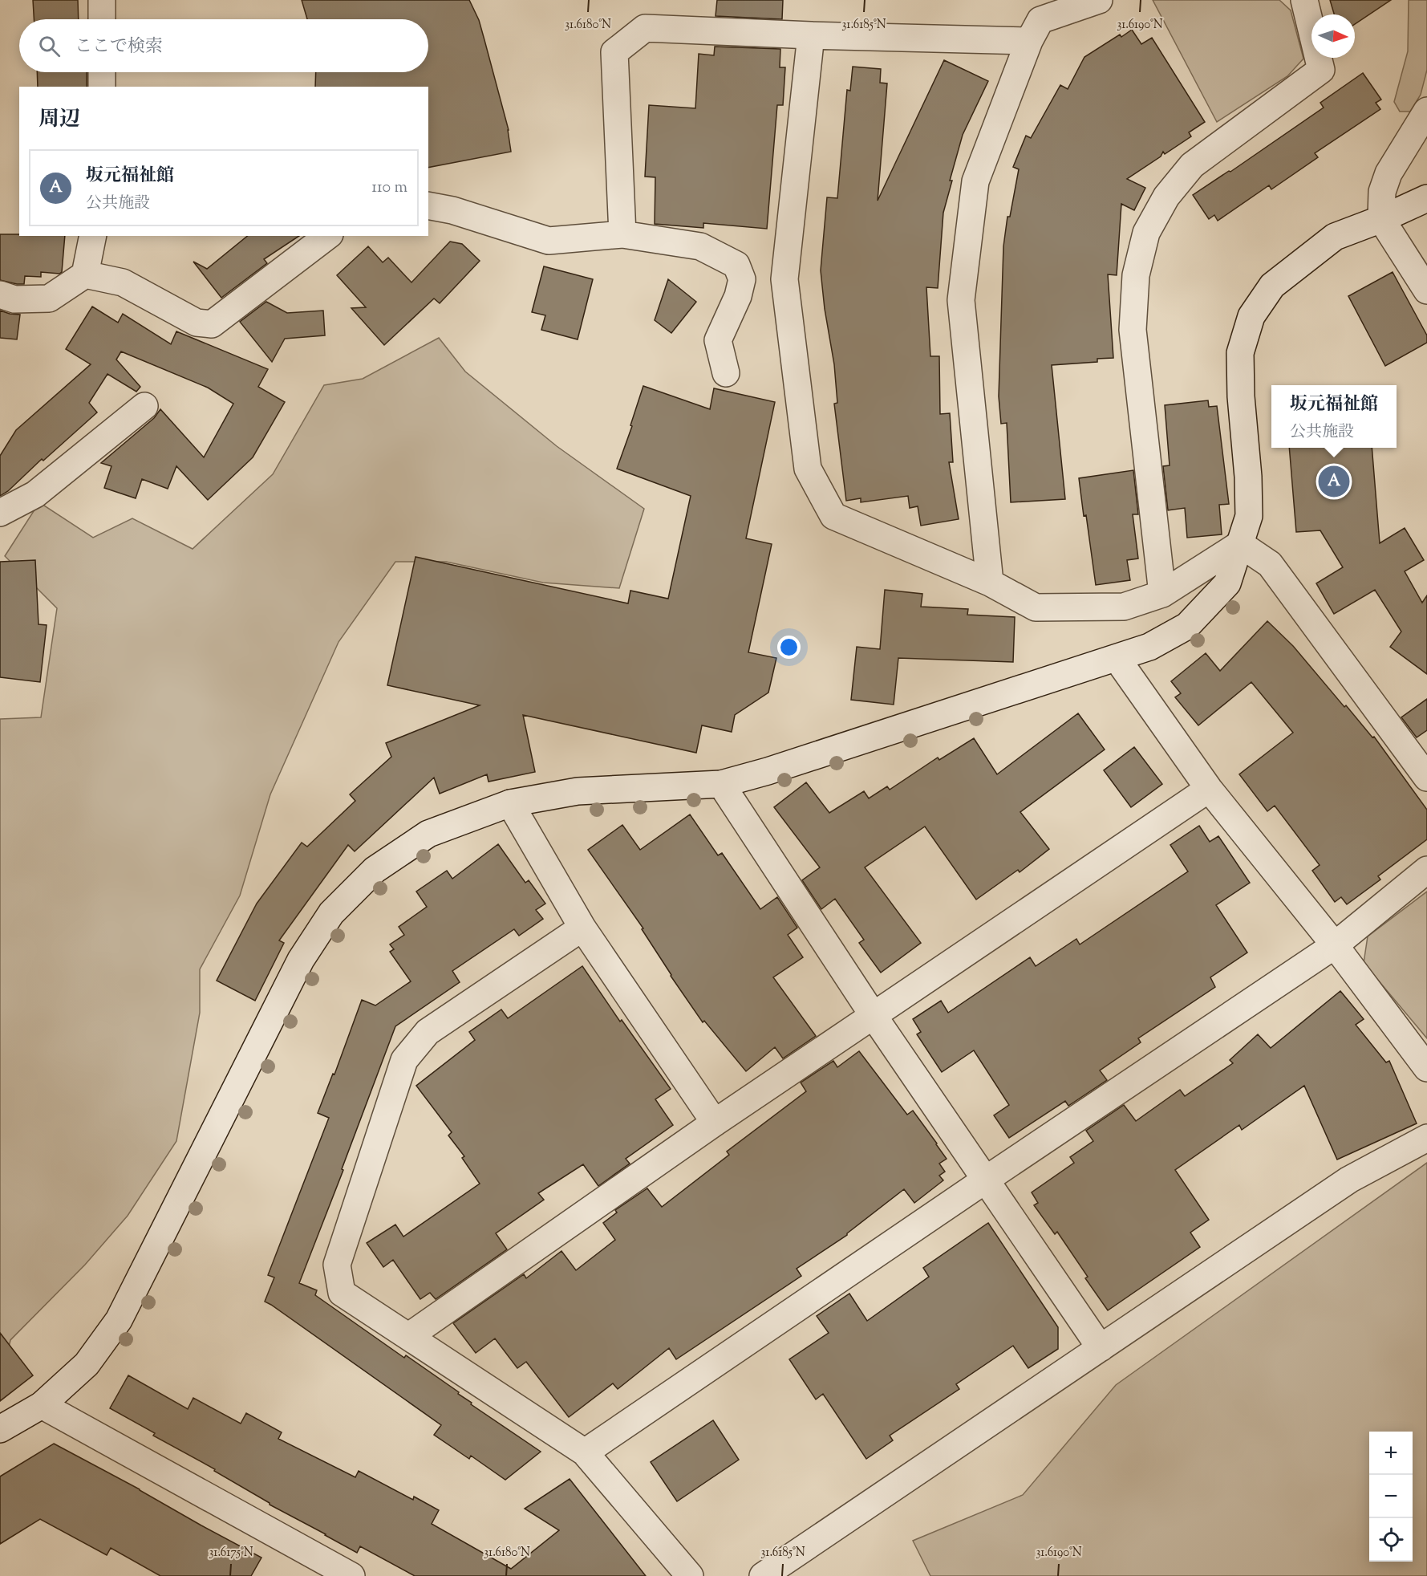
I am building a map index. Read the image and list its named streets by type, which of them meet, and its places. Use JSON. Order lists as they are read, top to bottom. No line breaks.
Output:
{"north":"right","page":{"search":"ここで検索","heading":"周辺","list":[{"mark":"A","name":"坂元福祉館","note":"公共施設","value":"110 m"}],"popup":["坂元福祉館","公共施設"],"pins":"A","map_buttons":["+","−"]},"coordinates":["31.6180°N","31.6185°N","31.6190°N","31.6175°N"]}
